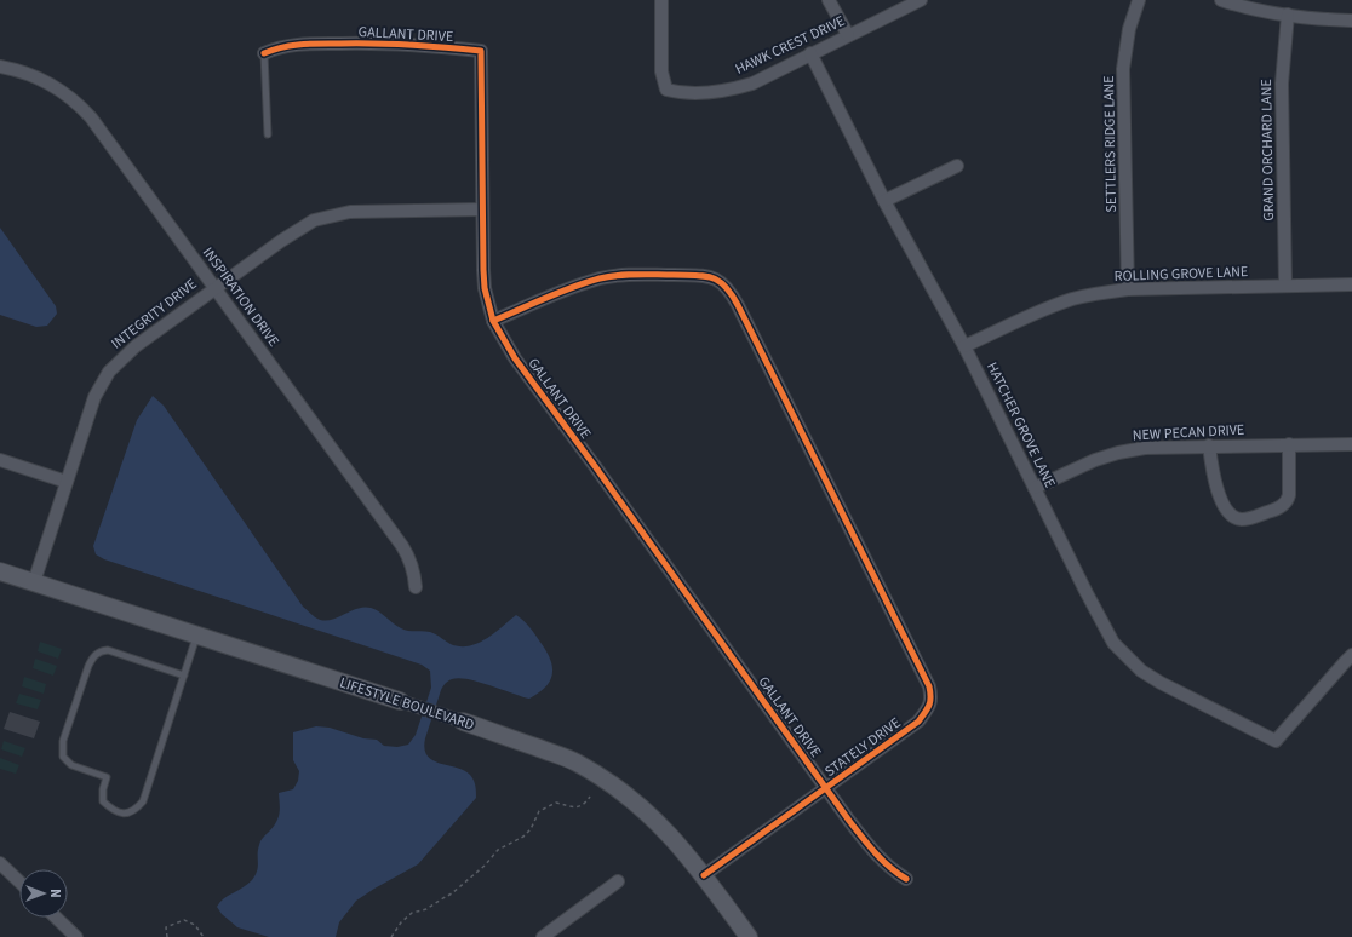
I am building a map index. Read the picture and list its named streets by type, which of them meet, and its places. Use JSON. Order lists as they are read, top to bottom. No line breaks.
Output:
{"streets":{"street":["GALLANT DRIVE","HAWK CREST DRIVE","SETTLERS RIDGE LANE","GRAND ORCHARD LANE","ROLLING GROVE LANE","INSPIRATION DRIVE","INTEGRITY DRIVE","HATCHER GROVE LANE","NEW PECAN DRIVE","LIFESTYLE BOULEVARD","STATELY DRIVE"]},"crossings":[["GALLANT DRIVE","INTEGRITY DRIVE"],["GALLANT DRIVE","STATELY DRIVE"],["HAWK CREST DRIVE","HATCHER GROVE LANE"],["SETTLERS RIDGE LANE","ROLLING GROVE LANE"],["GRAND ORCHARD LANE","ROLLING GROVE LANE"],["ROLLING GROVE LANE","HATCHER GROVE LANE"],["INSPIRATION DRIVE","INTEGRITY DRIVE"],["INTEGRITY DRIVE","LIFESTYLE BOULEVARD"],["HATCHER GROVE LANE","NEW PECAN DRIVE"],["LIFESTYLE BOULEVARD","STATELY DRIVE"]],"north":"right"}
